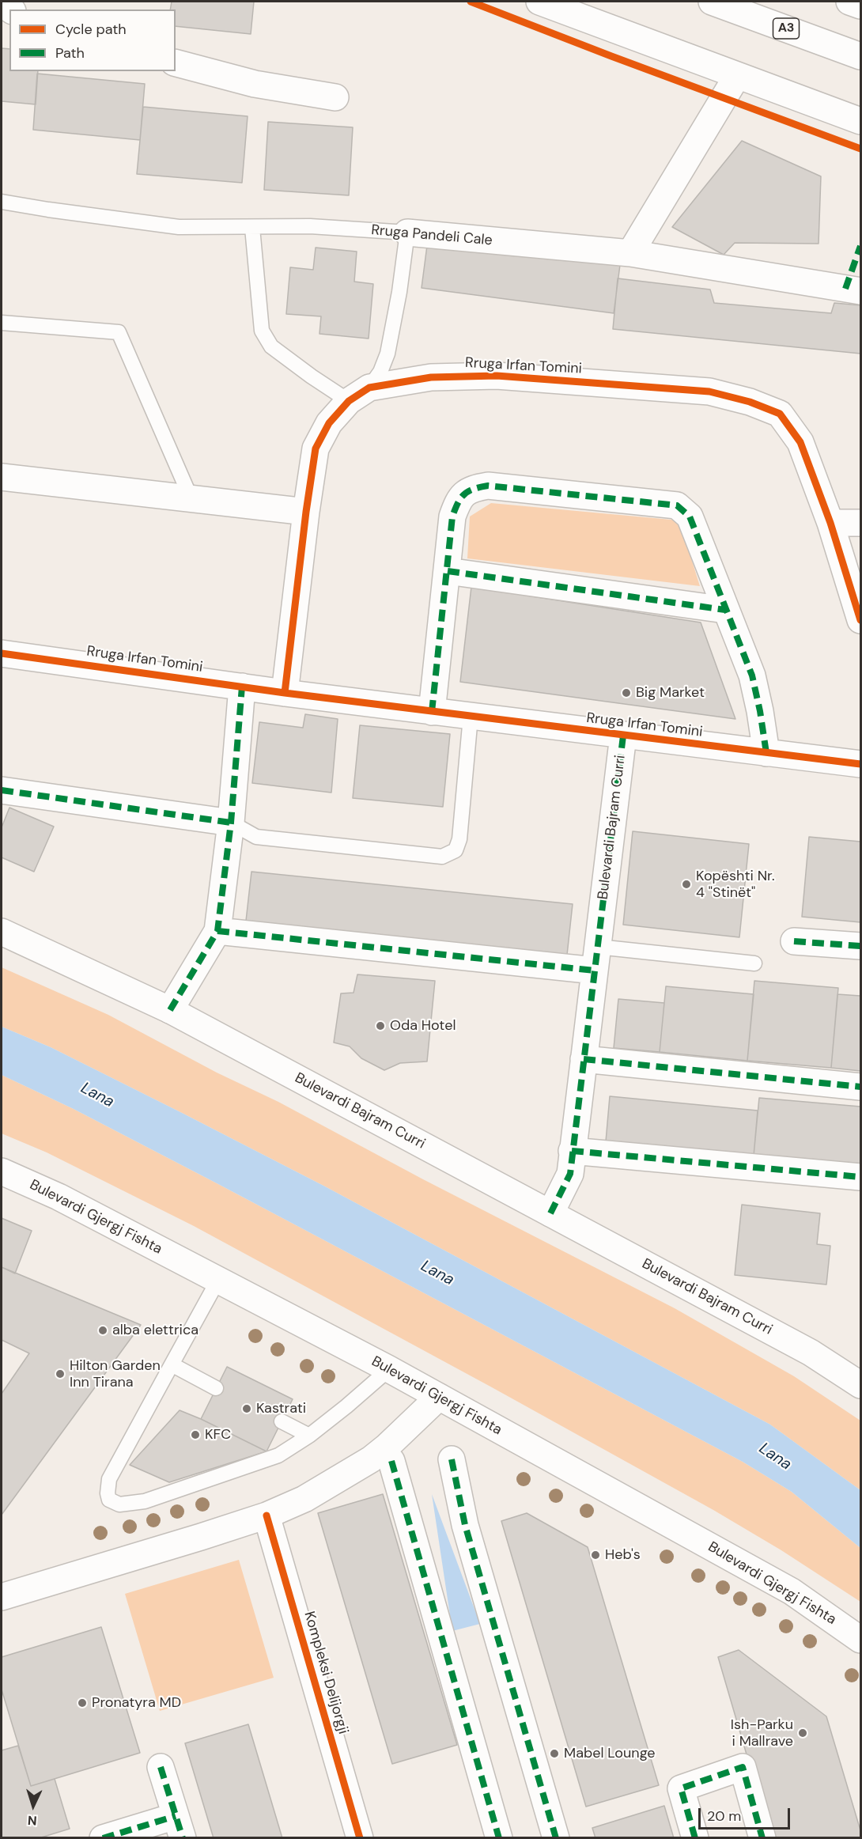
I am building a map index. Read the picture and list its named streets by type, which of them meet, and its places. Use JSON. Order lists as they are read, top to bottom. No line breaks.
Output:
{"streets":{"main road":["A3","Rruga Pandeli Cale","Rruga Irfan Tomini","Bulevardi Bajram Curri","Bulevardi Gjergj Fishta","Kompleksi Delijorgji"]},"crossings":[["Rruga Irfan Tomini","Bulevardi Bajram Curri"]],"water":["Lana"],"places":["Big Market","Kopështi Nr. 4 \"Stinët\"","Oda Hotel","alba elettrica","Hilton Garden Inn Tirana","Kastrati","KFC","Heb's","Pronatyra MD","Ish-Parku i Mallrave","Mabel Lounge"],"legend":["Cycle path","Path"],"scale_bar":"20 m","north":"bottom"}
